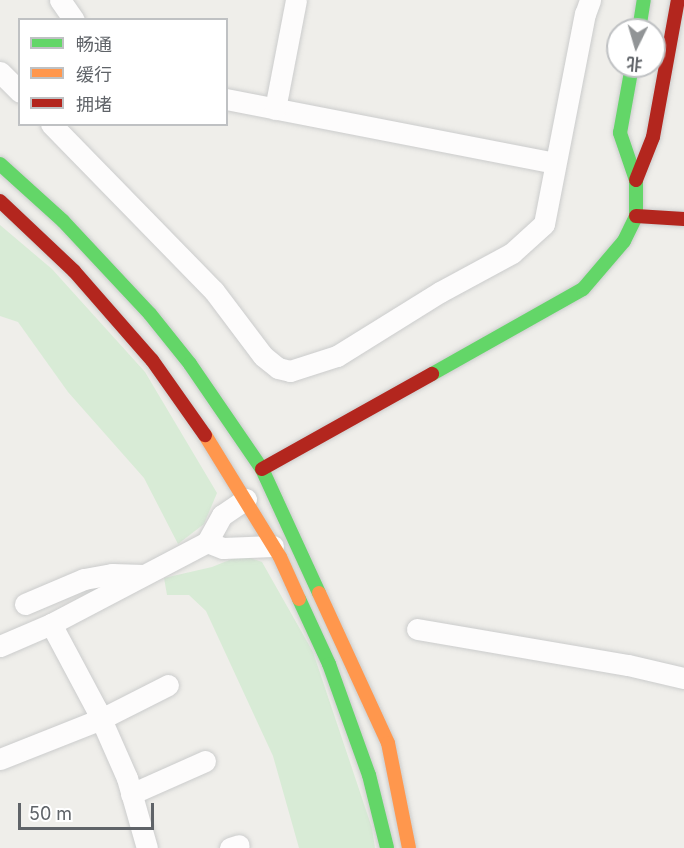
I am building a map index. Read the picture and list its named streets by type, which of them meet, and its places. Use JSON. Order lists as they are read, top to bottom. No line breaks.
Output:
{"legend":["畅通","缓行","拥堵"],"scale_bar":"50 m","north":"bottom"}
